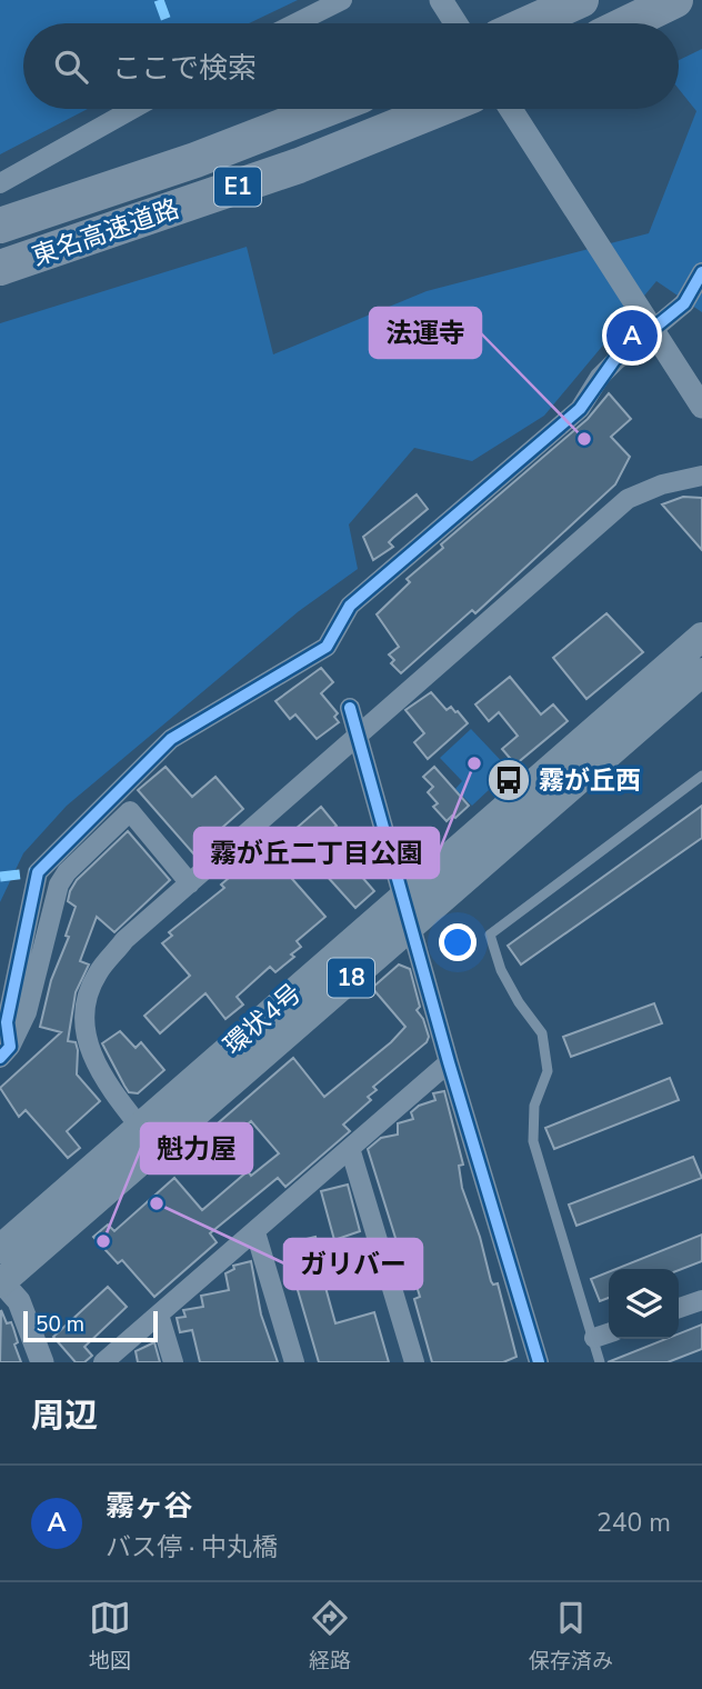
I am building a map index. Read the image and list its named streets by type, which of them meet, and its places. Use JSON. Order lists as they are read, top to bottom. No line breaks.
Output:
{"streets":{"highway":["E1","東名高速道路"],"main road":["18","環状4号"]},"places":{"other":["法運寺","霧が丘二丁目公園","ガリバー","魁力屋"],"bus stop":["霧が丘西"]},"scale_bar":"50 m","page":{"search":"ここで検索","pins":"A","scale":"50 m","heading":"周辺","list":[{"mark":"A","name":"霧ヶ谷","note":"バス停 · 中丸橋","value":"240 m"}],"nav":["地図","経路","保存済み"]}}
